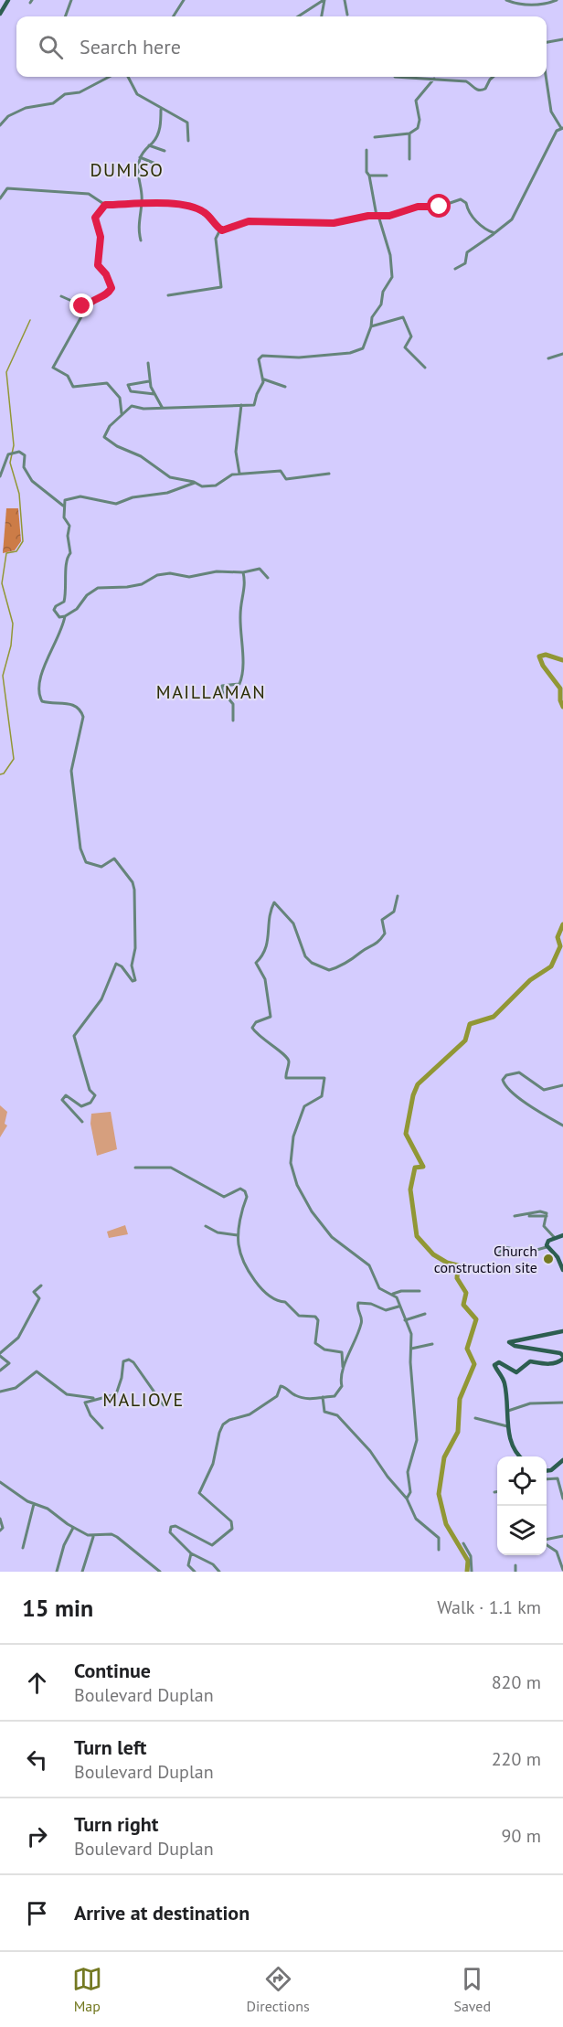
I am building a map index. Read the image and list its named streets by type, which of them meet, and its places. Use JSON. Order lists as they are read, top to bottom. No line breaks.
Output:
{"districts":["DUMISO","MAILLAMAN","MALIOVE"],"places":["Church construction site"],"page":{"search":"Search here","heading":["15 min","Walk · 1.1 km"],"list":[["Continue","Boulevard Duplan","820 m"],["Turn left","Boulevard Duplan","220 m"],["Turn right","Boulevard Duplan","90 m"],"Arrive at destination"],"nav":["Map","Directions","Saved"]}}
